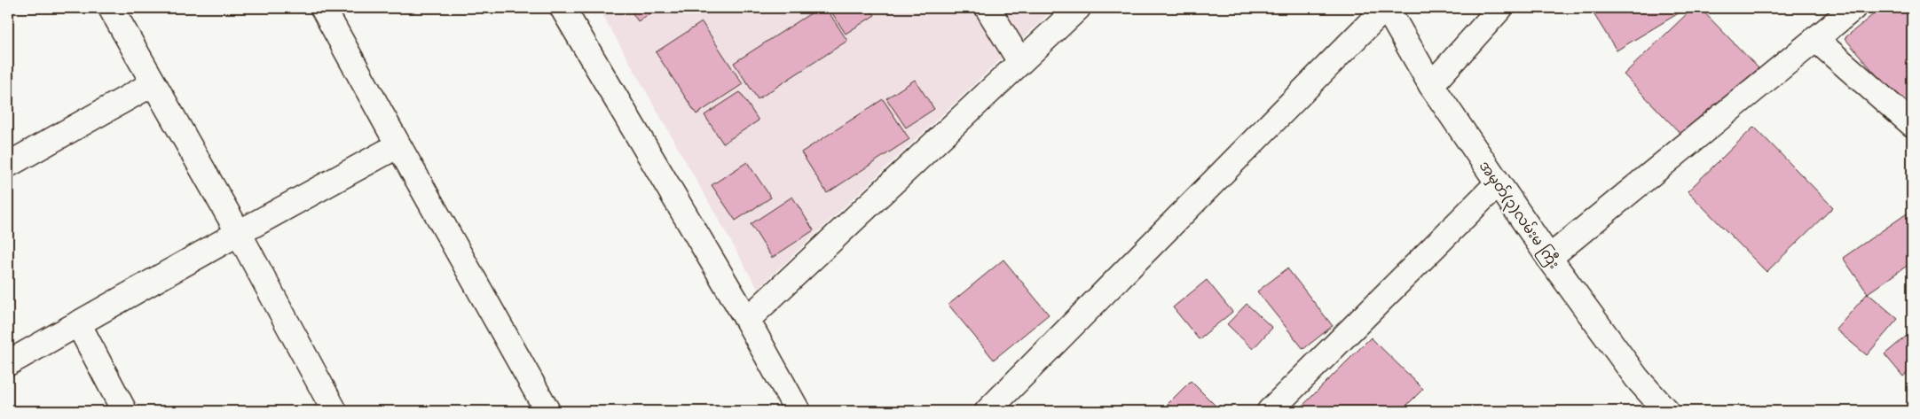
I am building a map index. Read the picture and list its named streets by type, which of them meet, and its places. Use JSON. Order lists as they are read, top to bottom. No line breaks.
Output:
{"streets":{"street":["အမှတ်(၃)လမ်းမ ကြီး"]}}
